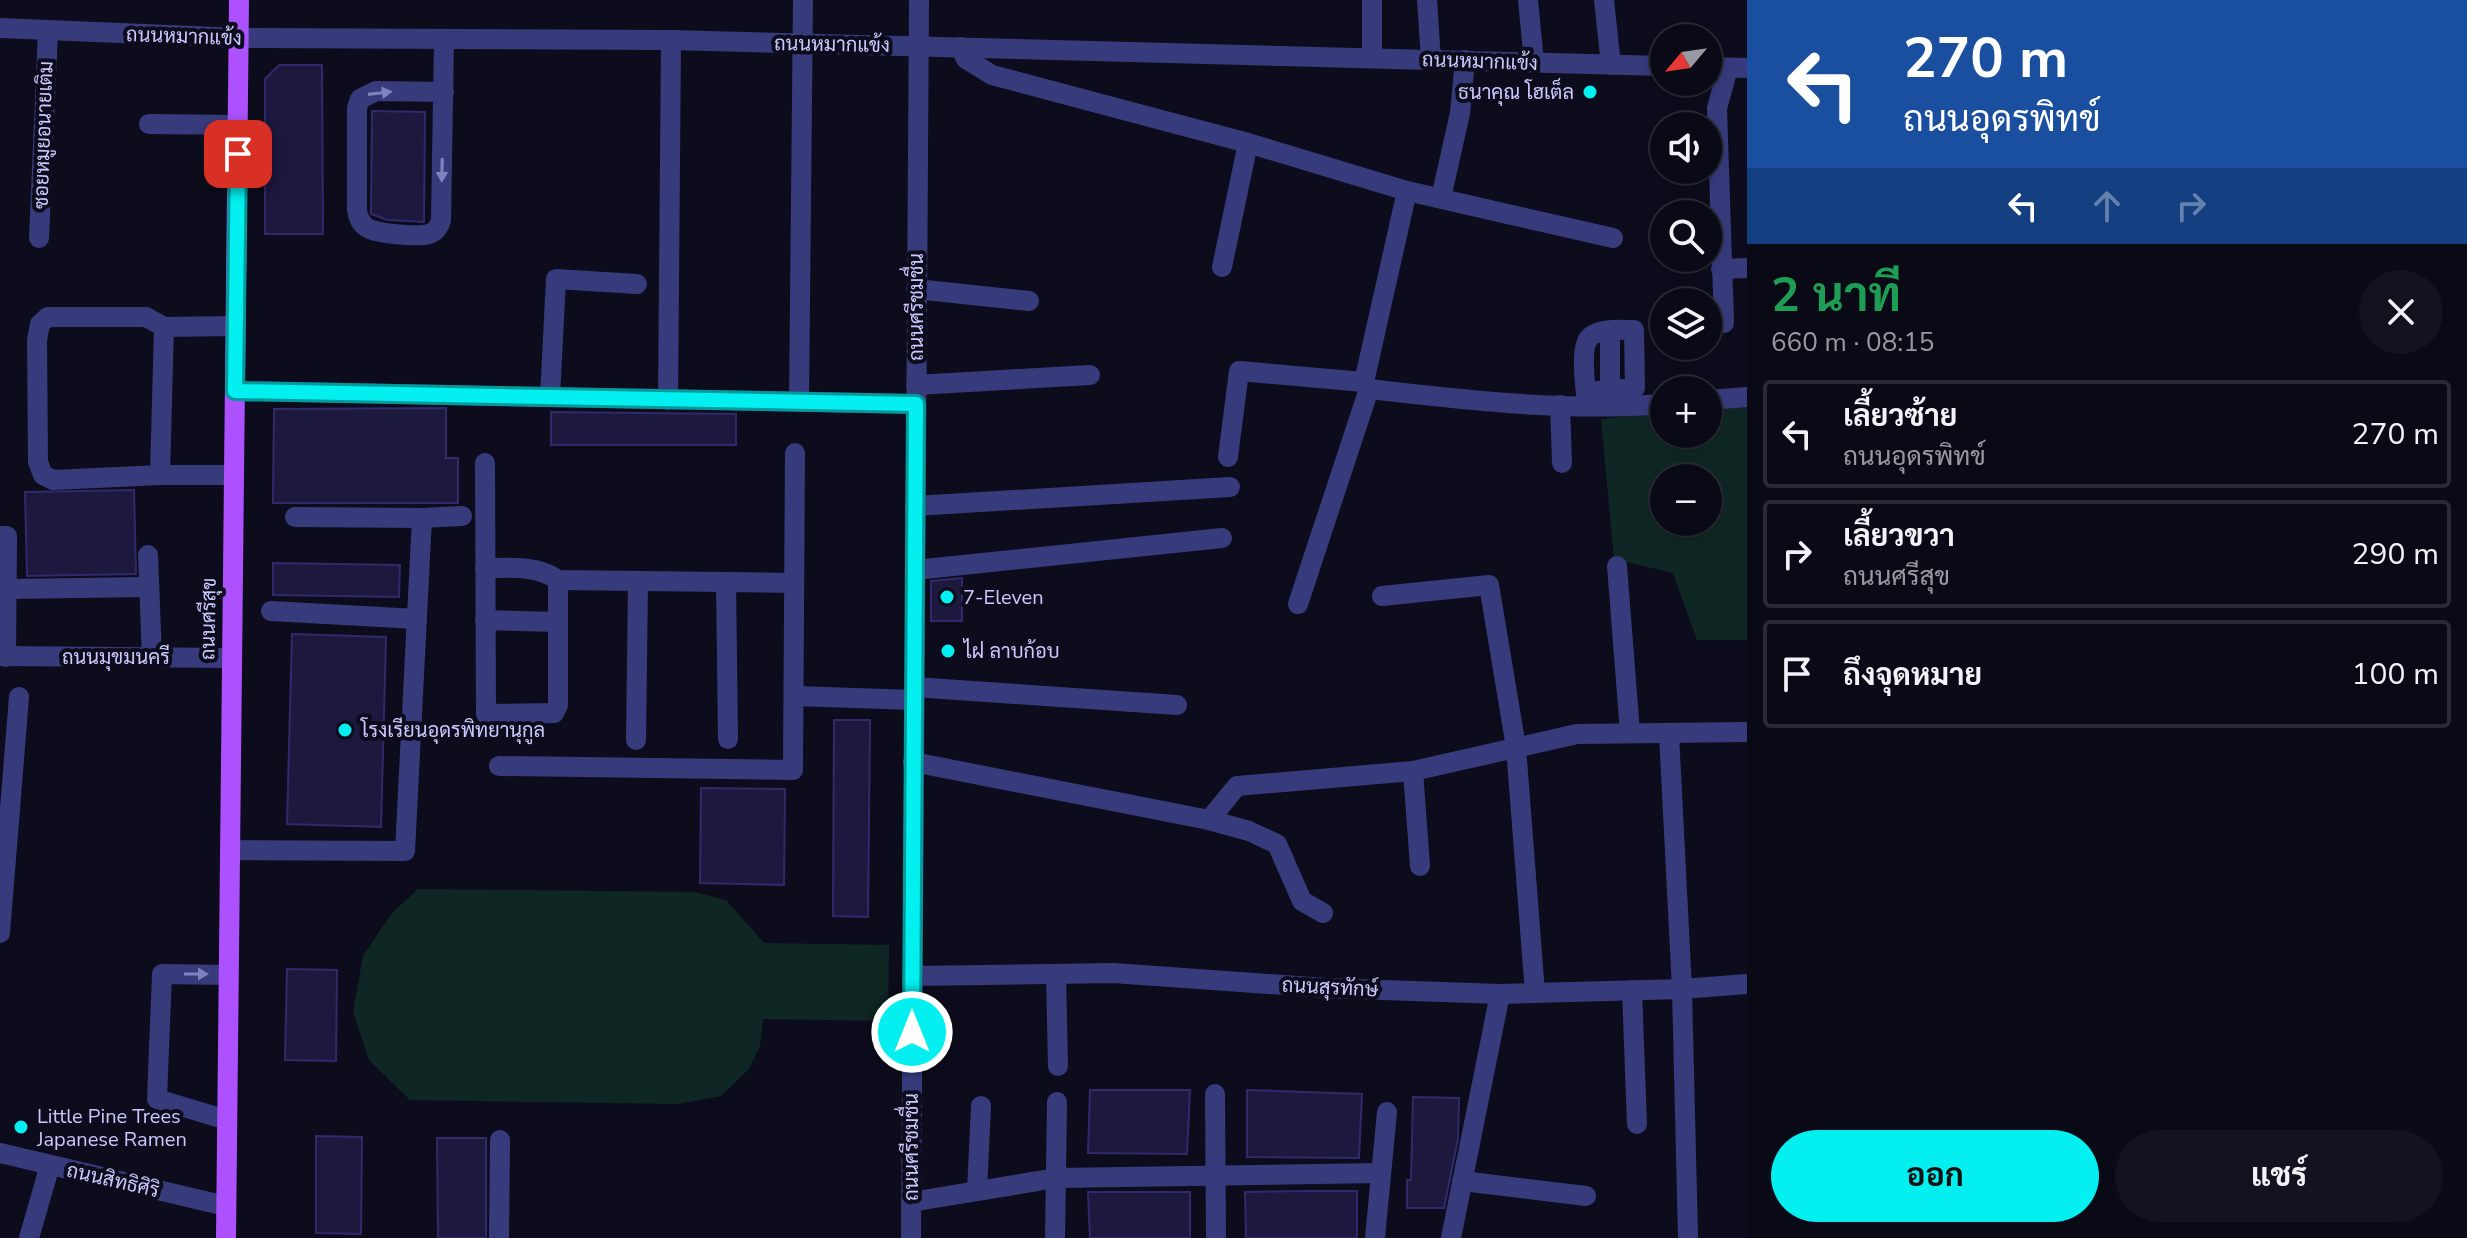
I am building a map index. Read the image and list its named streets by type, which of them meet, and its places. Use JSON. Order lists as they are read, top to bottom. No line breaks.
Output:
{"streets":{"main road":["ถนนศรีสุข"],"street":["ถนนหมากแข้ง","ซอยหมูยอนายเติม","ถนนศรีชมชื่น","ถนนมุขมนครี","ถนนสุรทักษ์","ถนนสิทธิศิริ"]},"crossings":[["ถนนหมากแข้ง","ซอยหมูยอนายเติม"],["ถนนหมากแข้ง","ถนนศรีชมชื่น"],["ถนนหมากแข้ง","ถนนศรีสุข"],["ถนนศรีชมชื่น","ถนนสุรทักษ์"],["ถนนศรีสุข","ถนนมุขมนครี"],["ถนนศรีสุข","ถนนสิทธิศิริ"]],"places":["ธนาคุณ โฮเต็ล","7-Eleven","ไฝ ลาบก้อบ","โรงเรียนอุดรพิทยานุกูล","Little Pine Trees Japanese Ramen"],"north":"bottom left","page":{"turn":["270 m","ถนนอุดรพิทข์"],"map_buttons":["+","−"],"heading":["2 นาที","660 m · 08:15"],"list":[{"name":"เลี้ยวซ้าย","note":"ถนนอุดรพิทข์","value":"270 m"},{"name":"เลี้ยวขวา","note":"ถนนศรีสุข","value":"290 m"},{"name":"ถึงจุดหมาย","value":"100 m"}],"buttons":["ออก","แชร์"]}}
